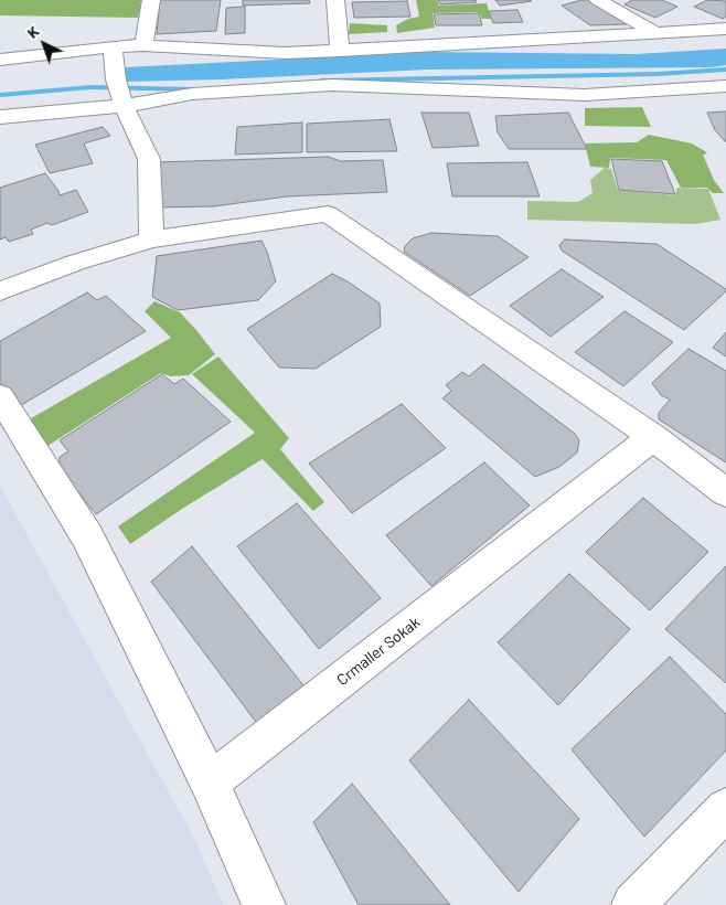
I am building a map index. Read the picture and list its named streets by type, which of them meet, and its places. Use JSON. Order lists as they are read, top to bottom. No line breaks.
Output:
{"streets":{"street":["Crmaller Sokak"]},"north":"top left"}
